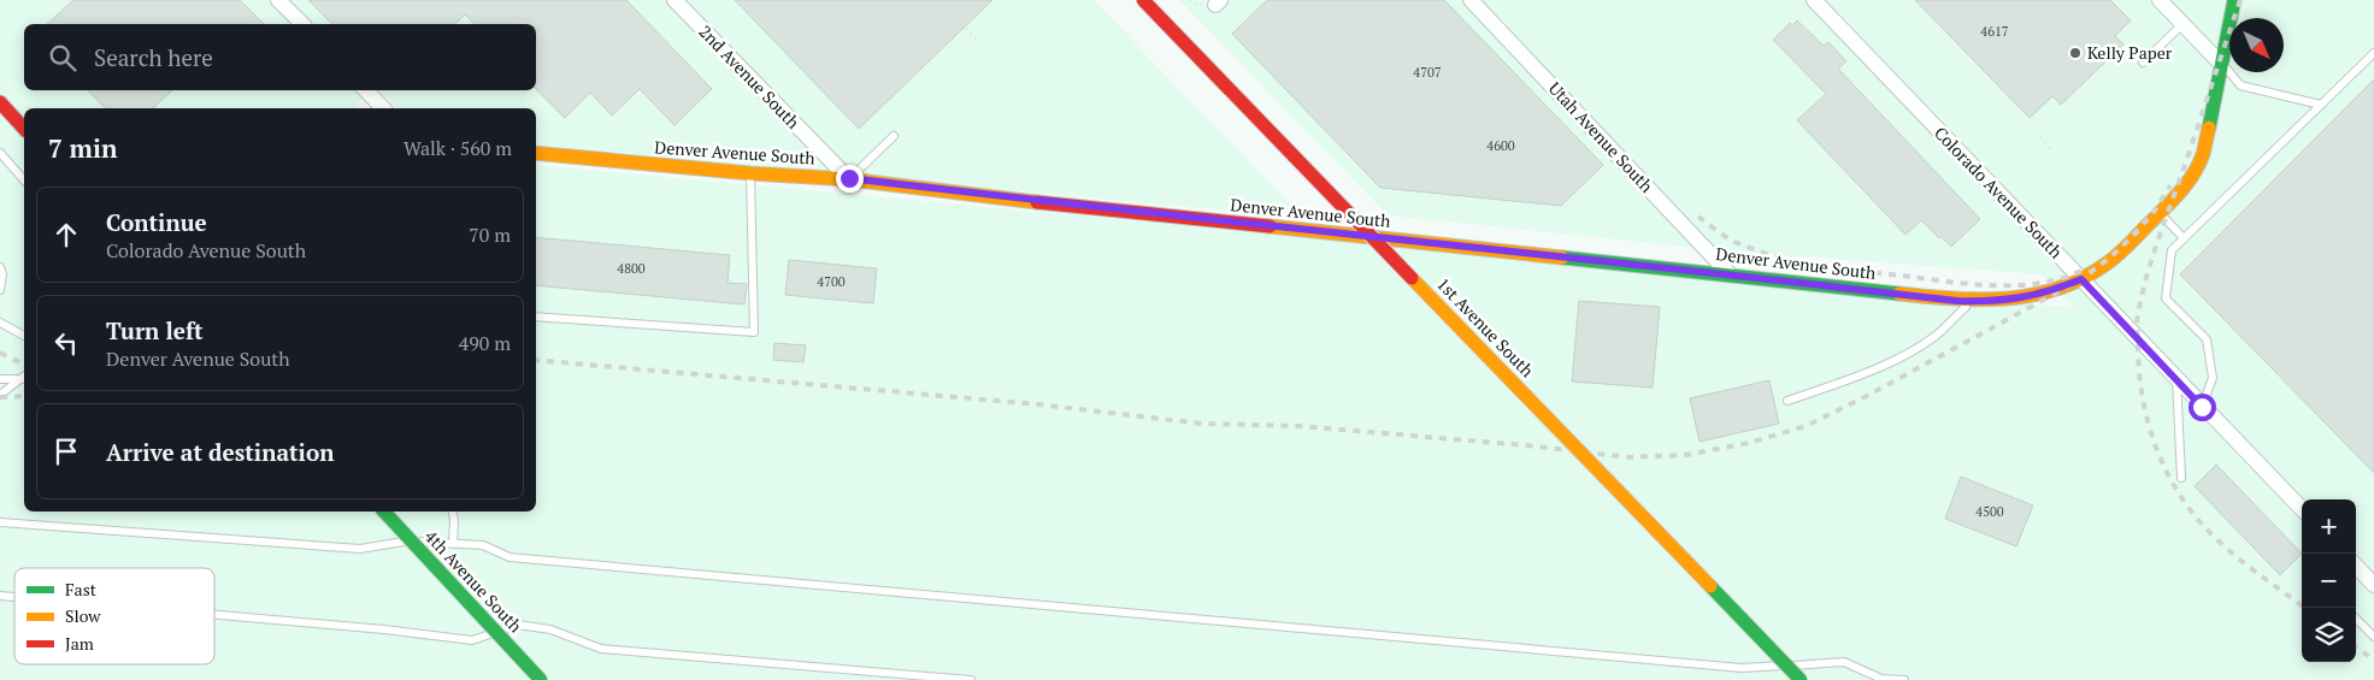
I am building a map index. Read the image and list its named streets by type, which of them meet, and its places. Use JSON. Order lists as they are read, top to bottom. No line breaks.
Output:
{"streets":{"street":["2nd Avenue South","Utah Avenue South","Denver Avenue South","Colorado Avenue South","1st Avenue South","4th Avenue South"]},"crossings":[["2nd Avenue South","Denver Avenue South"],["Utah Avenue South","Denver Avenue South"],["Denver Avenue South","Colorado Avenue South"]],"places":["Kelly Paper"],"house_numbers":["4617","4707","4600","4800","4700","4500"],"legend":["Fast","Slow","Jam"],"north":"bottom right","page":{"search":"Search here","heading":["7 min","Walk · 560 m"],"list":[["Continue","Colorado Avenue South","70 m"],["Turn left","Denver Avenue South","490 m"],"Arrive at destination"],"map_buttons":["+","−"]}}
